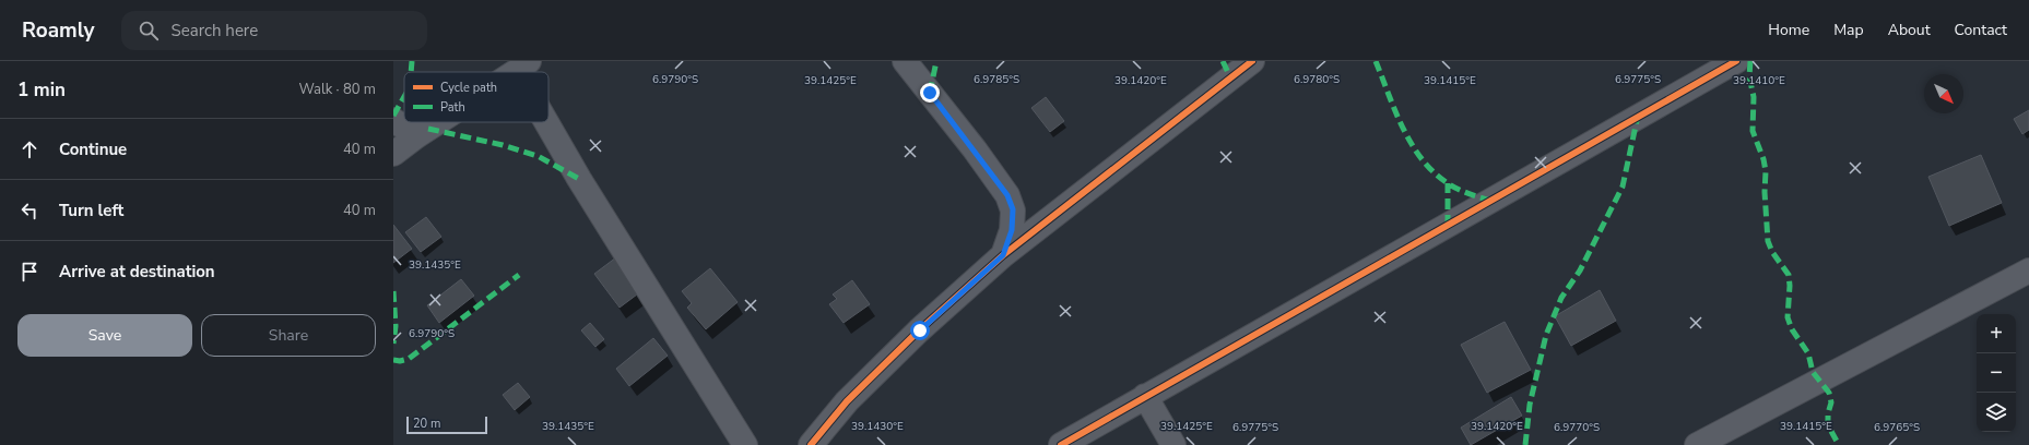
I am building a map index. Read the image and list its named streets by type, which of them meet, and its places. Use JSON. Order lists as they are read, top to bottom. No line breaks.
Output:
{"legend":["Cycle path","Path"],"scale_bar":"20 m","north":"bottom right","page":{"header":"Roamly","search":"Search here","nav":["Home","Map","About","Contact"],"heading":["1 min","Walk · 80 m"],"list":[["Continue","40 m"],["Turn left","40 m"],"Arrive at destination"],"buttons":["Save","Share"],"map_buttons":["+","−"],"scale":"20 m"},"coordinates":["6.9790°S","6.9785°S","6.9780°S","6.9775°S","39.1425°E","39.1420°E","39.1415°E","39.1410°E","39.1435°E","39.1430°E","6.9770°S","6.9765°S"]}
